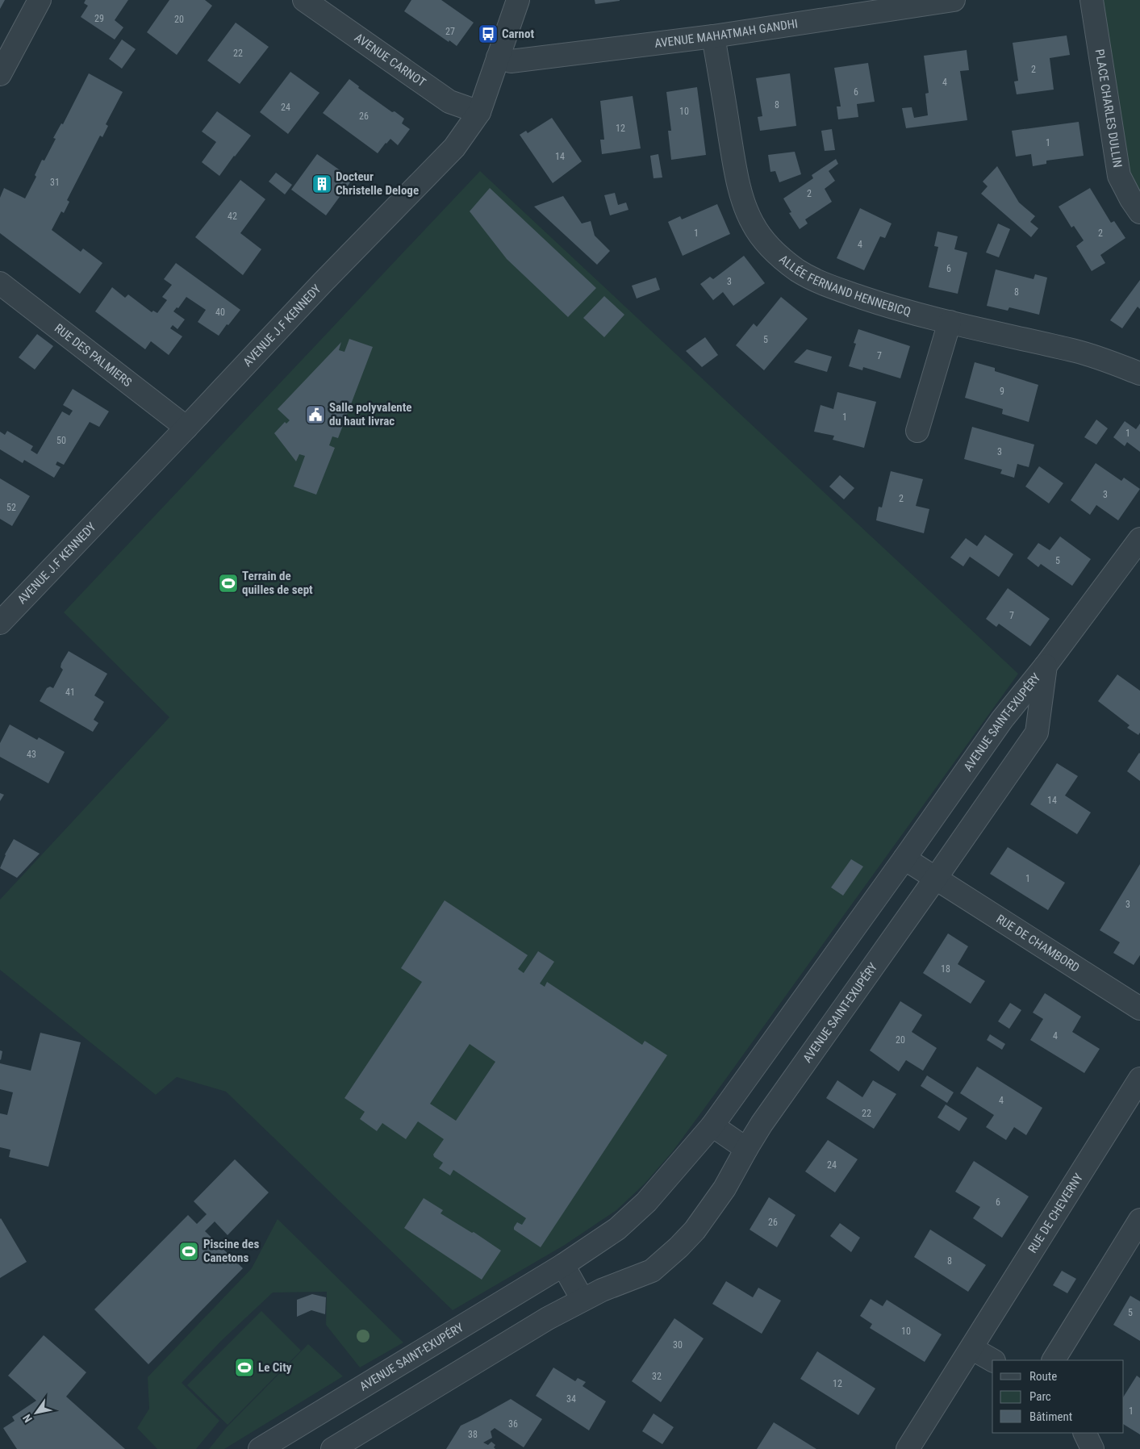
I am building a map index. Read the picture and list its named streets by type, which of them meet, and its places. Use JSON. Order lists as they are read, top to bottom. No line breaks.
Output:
{"streets":{"street":["AVENUE MAHATMAH GANDHI","AVENUE CARNOT","PLACE CHARLES DULLIN","ALLÉE FERNAND HENNEBICQ","AVENUE J.F KENNEDY","RUE DES PALMIERS","AVENUE SAINT-EXUPÉRY","RUE DE CHAMBORD","RUE DE CHEVERNY"]},"crossings":[["AVENUE MAHATMAH GANDHI","ALLÉE FERNAND HENNEBICQ"],["AVENUE MAHATMAH GANDHI","AVENUE J.F KENNEDY"],["AVENUE CARNOT","AVENUE J.F KENNEDY"],["AVENUE J.F KENNEDY","RUE DES PALMIERS"],["AVENUE SAINT-EXUPÉRY","RUE DE CHAMBORD"]],"places":{"bus stop":["Carnot"],"building":["Docteur Christelle Deloge"],"public building":["Salle polyvalente du haut livrac"],"sports":["Terrain de quilles de sept","Piscine des Canetons","Le City"]},"house_numbers":["29","20","27","22","2","4","6","8","24","10","26","12","1","14","31","2","42","1","2","4","6","3","8","40","5","7","9","1","1","50","3","3","2","52","5","7","41","43","14","1","3","18","4","20","4","22","24","6","26","8","5","10","30","32","12","34","1","36","38"],"legend":["Route","Parc","Bâtiment"],"north":"bottom left"}
